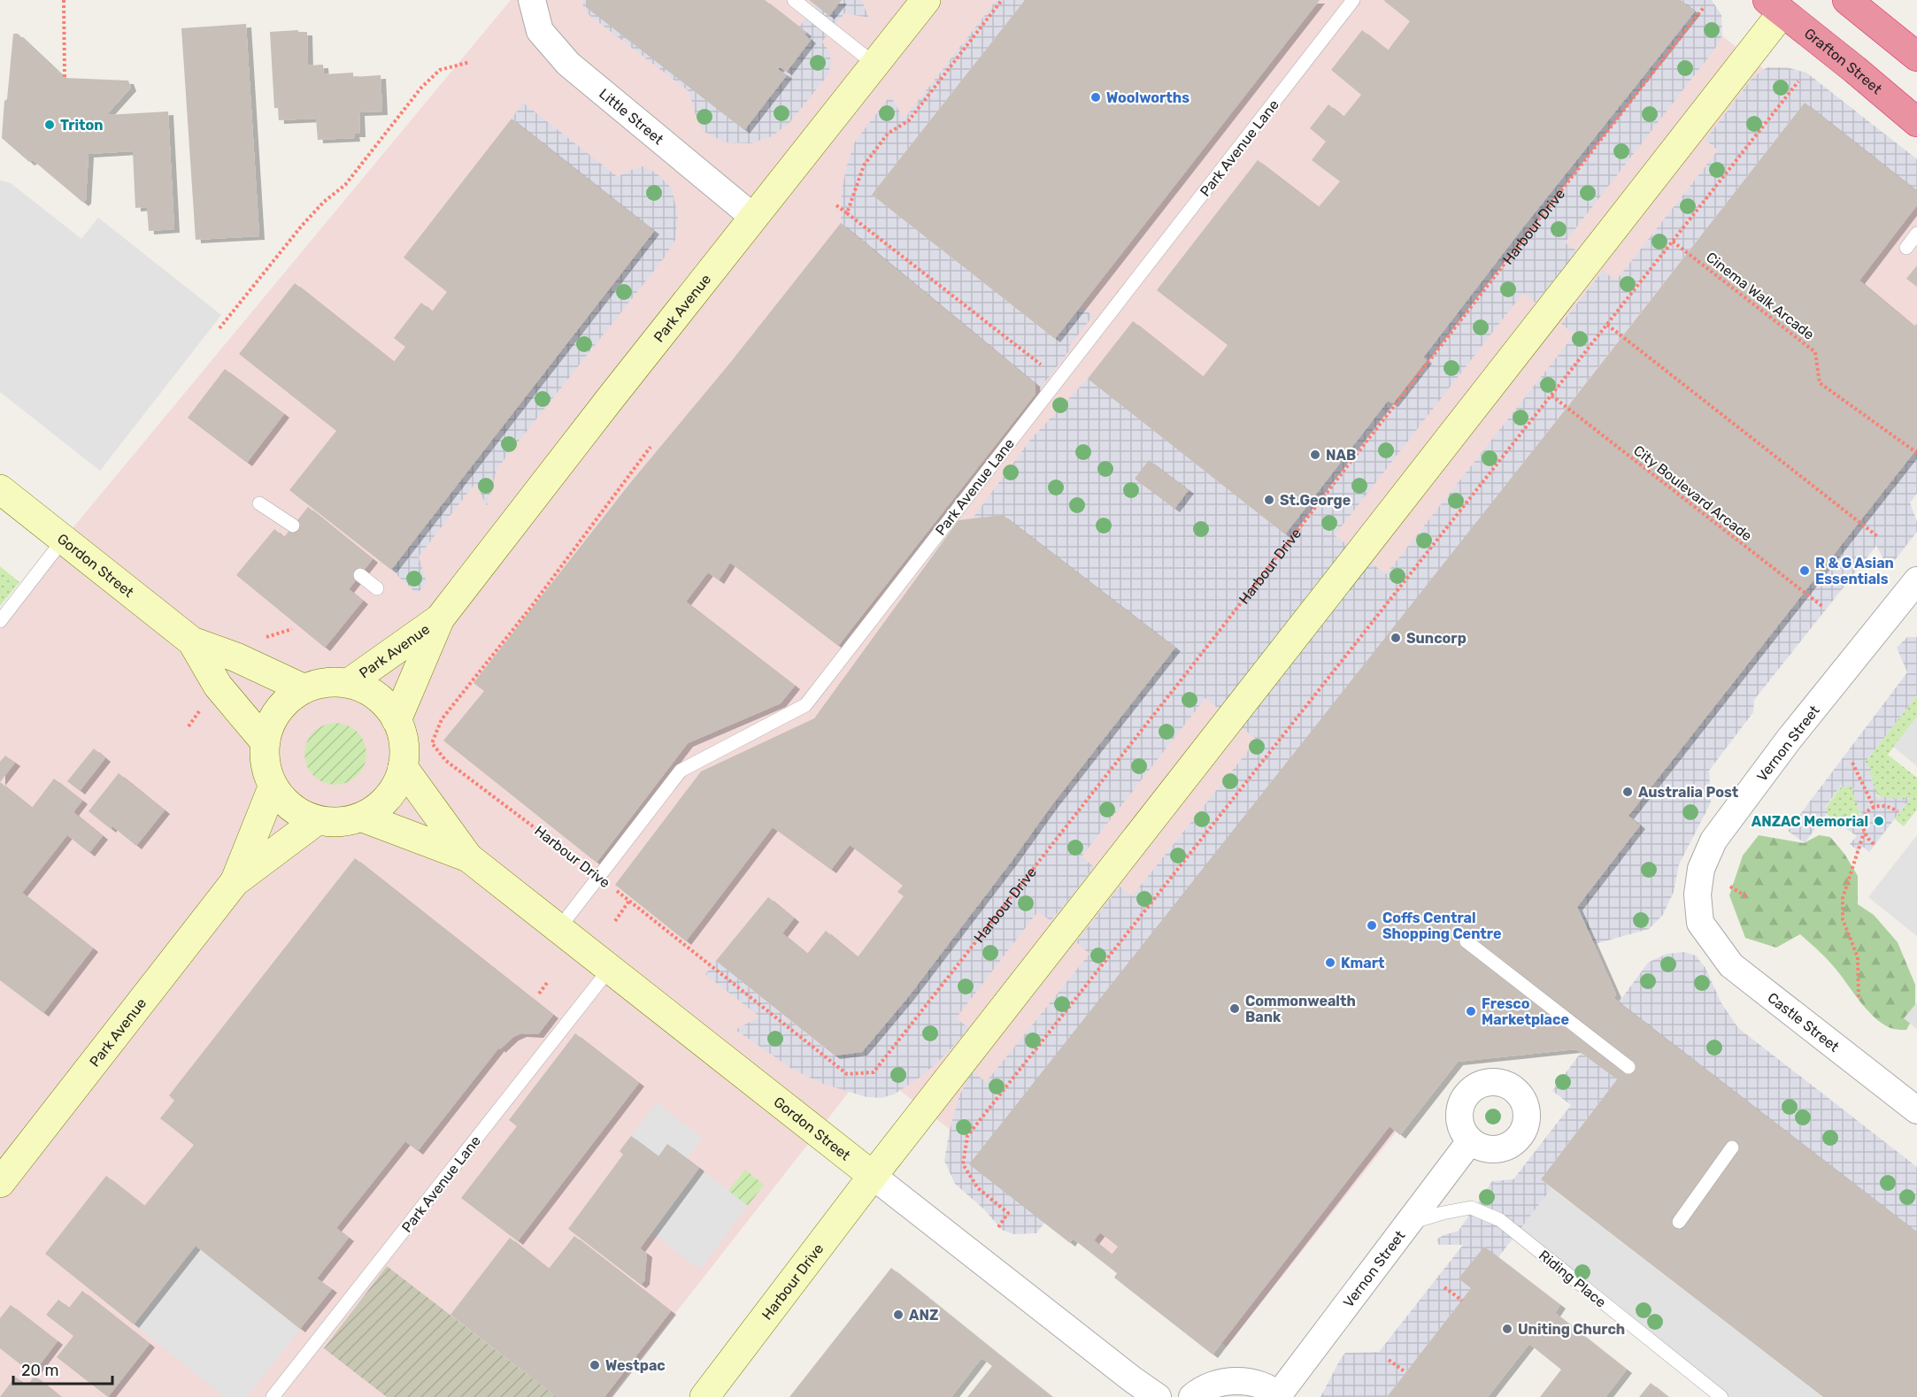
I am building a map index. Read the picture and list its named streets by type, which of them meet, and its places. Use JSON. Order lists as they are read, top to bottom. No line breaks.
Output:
{"streets":{"highway":["Grafton Street"],"street":["Little Street","Harbour Drive","Park Avenue","Gordon Street","Vernon Street","Castle Street"],"lane":["Park Avenue Lane","Riding Place"],"path":["Cinema Walk Arcade","City Boulevard Arcade"]},"crossings":[["Grafton Street","Harbour Drive"],["Little Street","Park Avenue"],["Park Avenue Lane","Harbour Drive"],["Park Avenue Lane","Gordon Street"],["Harbour Drive","Gordon Street"],["Park Avenue","Gordon Street"],["Vernon Street","Castle Street"],["Vernon Street","Riding Place"]],"places":["Woolworths","Triton","NAB","St.George","R & G Asian Essentials","Suncorp","Australia Post","ANZAC Memorial","Coffs Central Shopping Centre","Kmart","Commonwealth Bank","Fresco Marketplace","ANZ","Uniting Church","Westpac"],"scale_bar":"20 m"}
